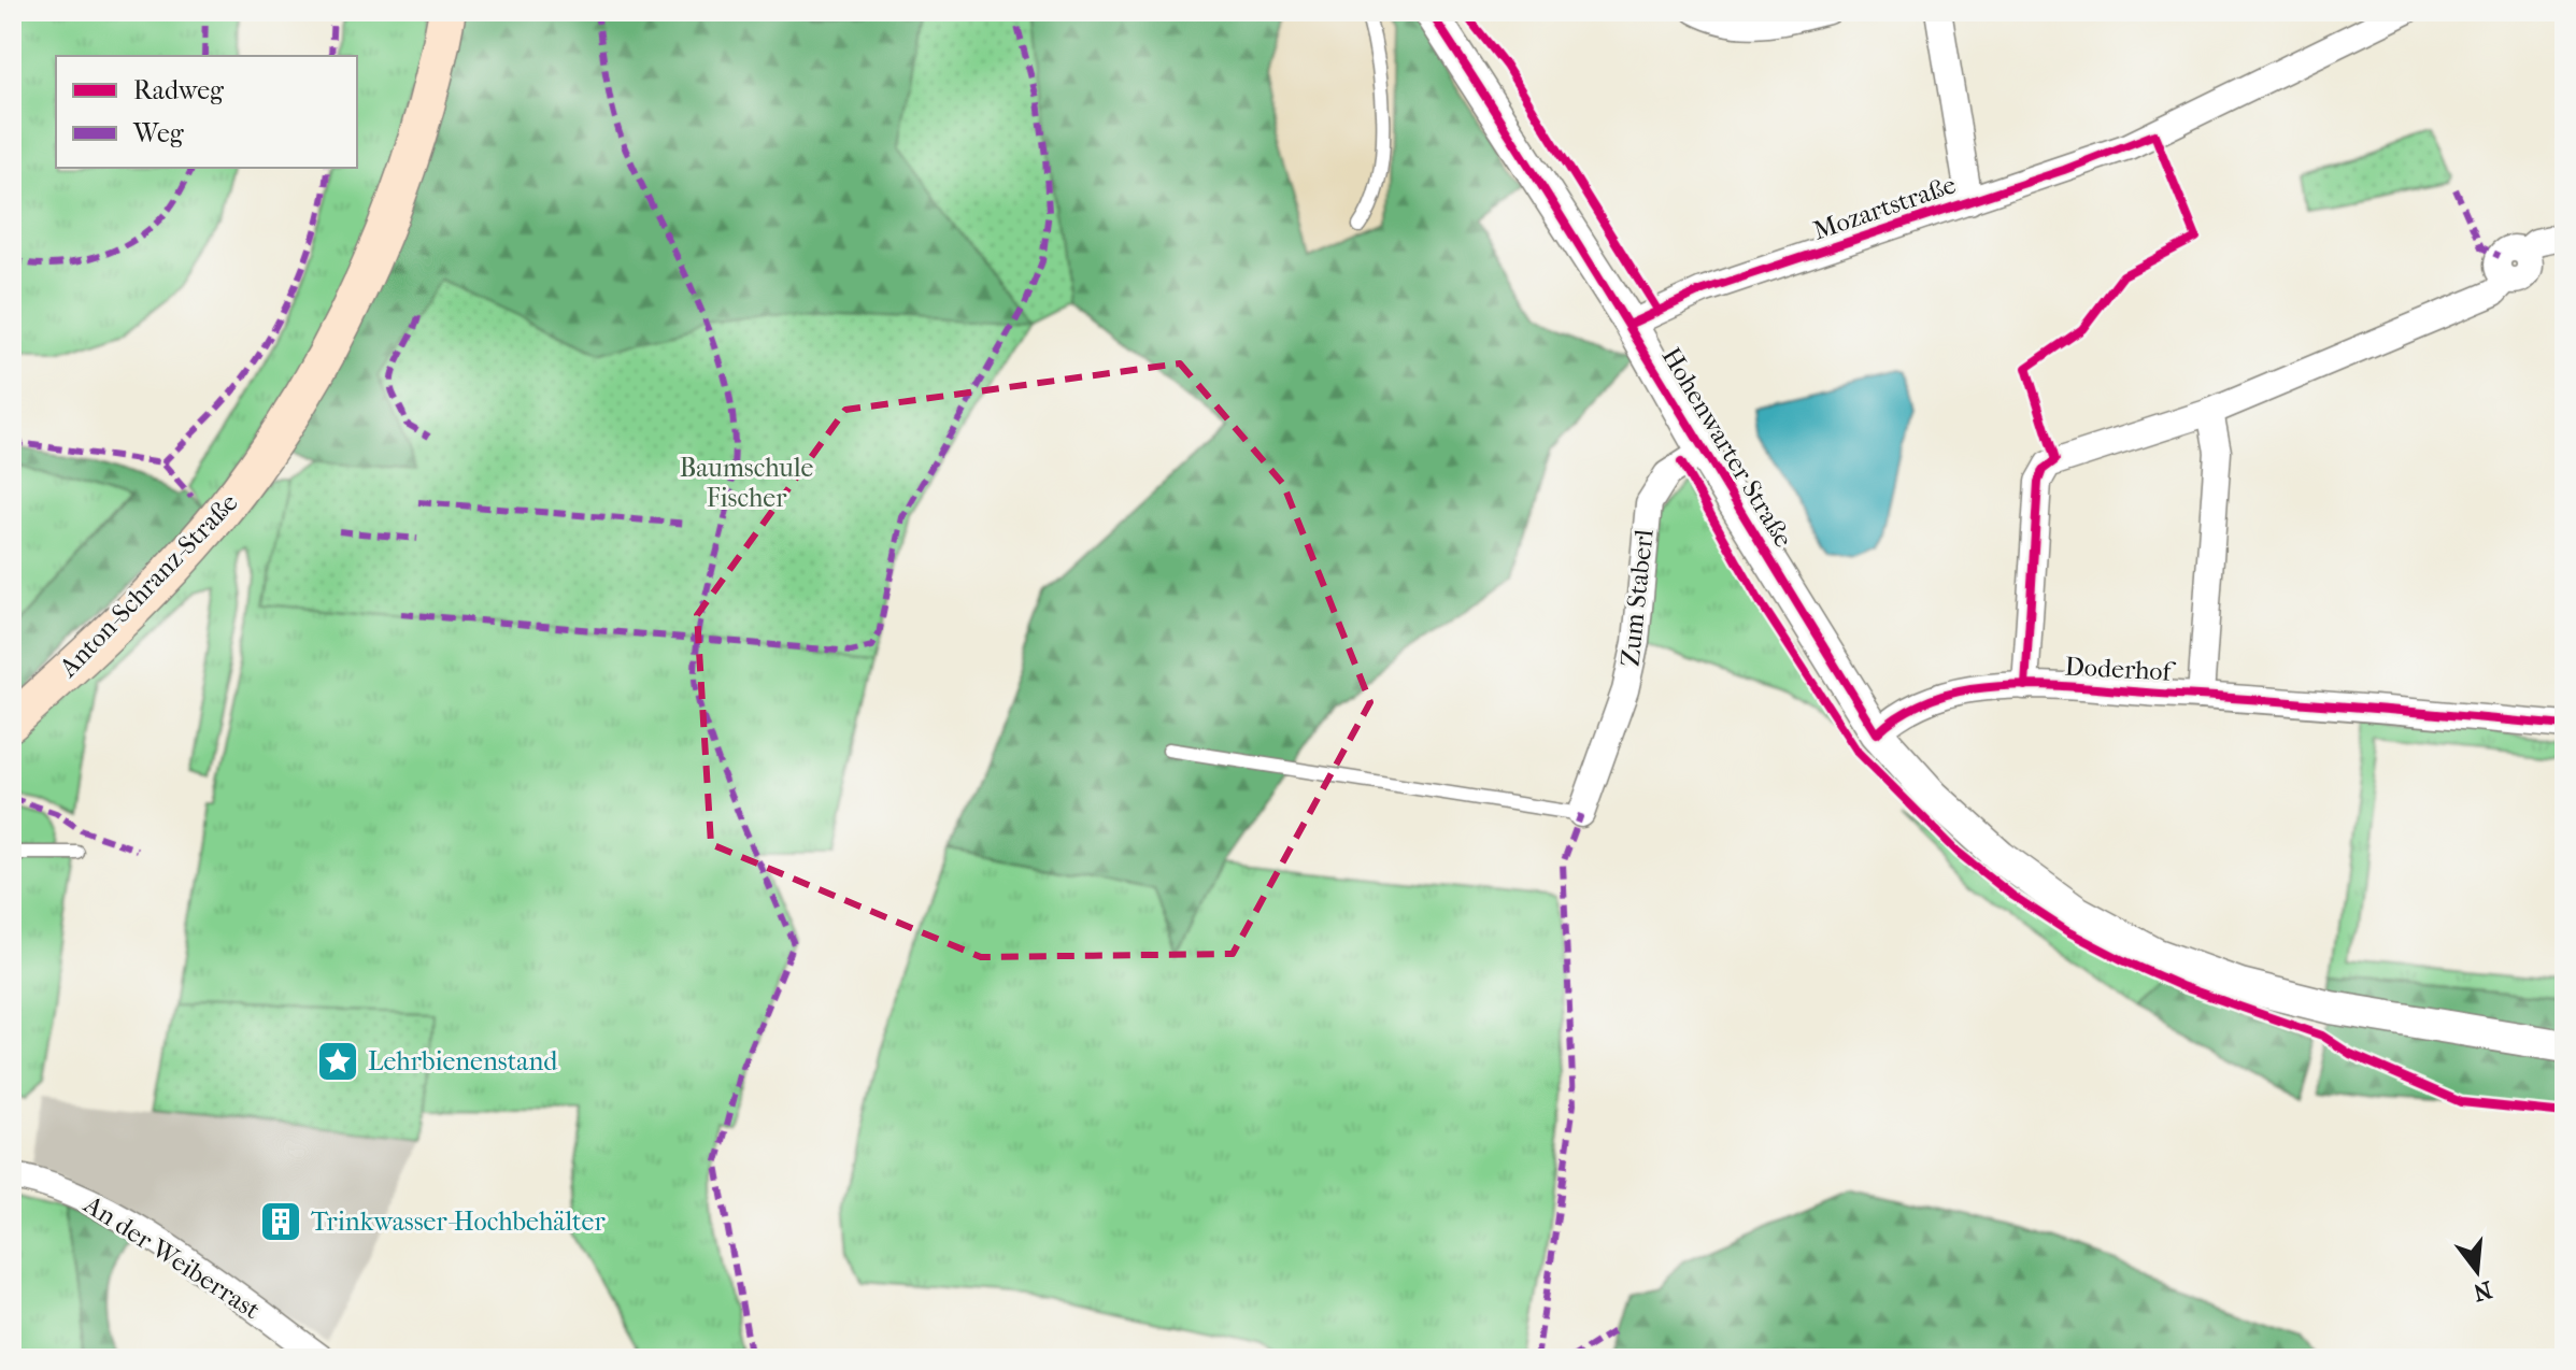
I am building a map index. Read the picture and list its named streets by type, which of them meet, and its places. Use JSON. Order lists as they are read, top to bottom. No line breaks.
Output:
{"streets":{"main road":["Anton-Schranz-Straße"],"street":["Mozartstraße","Hohenwarter Straße","Zum Staberl","Doderhof","An der Weiberrast"]},"crossings":[["Mozartstraße","Hohenwarter Straße"],["Hohenwarter Straße","Zum Staberl"],["Hohenwarter Straße","Doderhof"]],"parks":["Baumschule Fischer"],"places":{"place":["Lehrbienenstand"],"building":["Trinkwasser-Hochbehälter"]},"legend":["Radweg","Weg"],"north":"bottom"}
